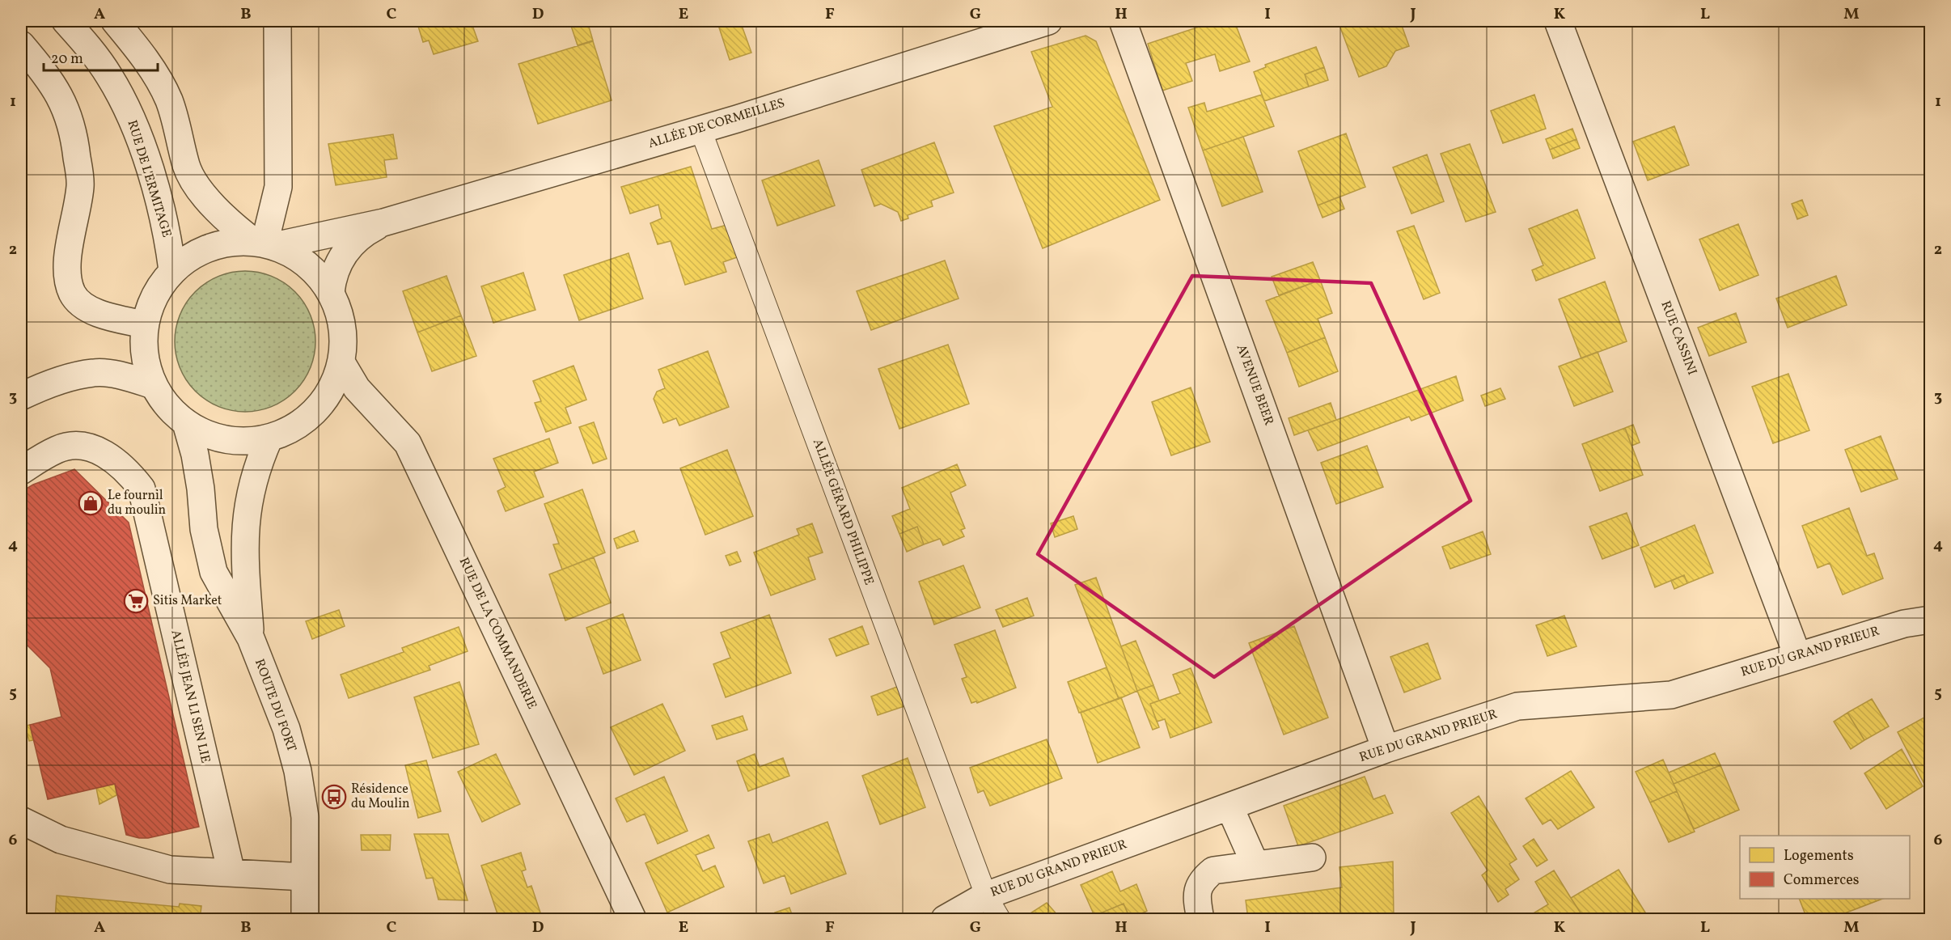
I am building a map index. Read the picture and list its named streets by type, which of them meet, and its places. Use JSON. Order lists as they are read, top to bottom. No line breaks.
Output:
{"streets":{"street":["ALLÉE DE CORMEILLES","RUE DE L'ERMITAGE","RUE CASSINI","AVENUE BEER","RUE DE LA COMMANDERIE","RUE DU GRAND PRIEUR","ALLÉE JEAN LI SEN LIE","ROUTE DU FORT"],"lane":["ALLÉE GÉRARD PHILIPPE"]},"crossings":[["ALLÉE DE CORMEILLES","ALLÉE GÉRARD PHILIPPE"],["RUE CASSINI","RUE DU GRAND PRIEUR"],["AVENUE BEER","RUE DU GRAND PRIEUR"],["ALLÉE GÉRARD PHILIPPE","RUE DU GRAND PRIEUR"]],"places":{"shop":["Le fournil du moulin"],"supermarket":["Sitis Market"],"bus stop":["Résidence du Moulin"]},"legend":["Logements","Commerces"],"scale_bar":"20 m","grid":{"columns":["A","B","C","D","E","F","G","H","I","J","K","L","M"],"rows":["1","2","3","4","5","6"]}}
